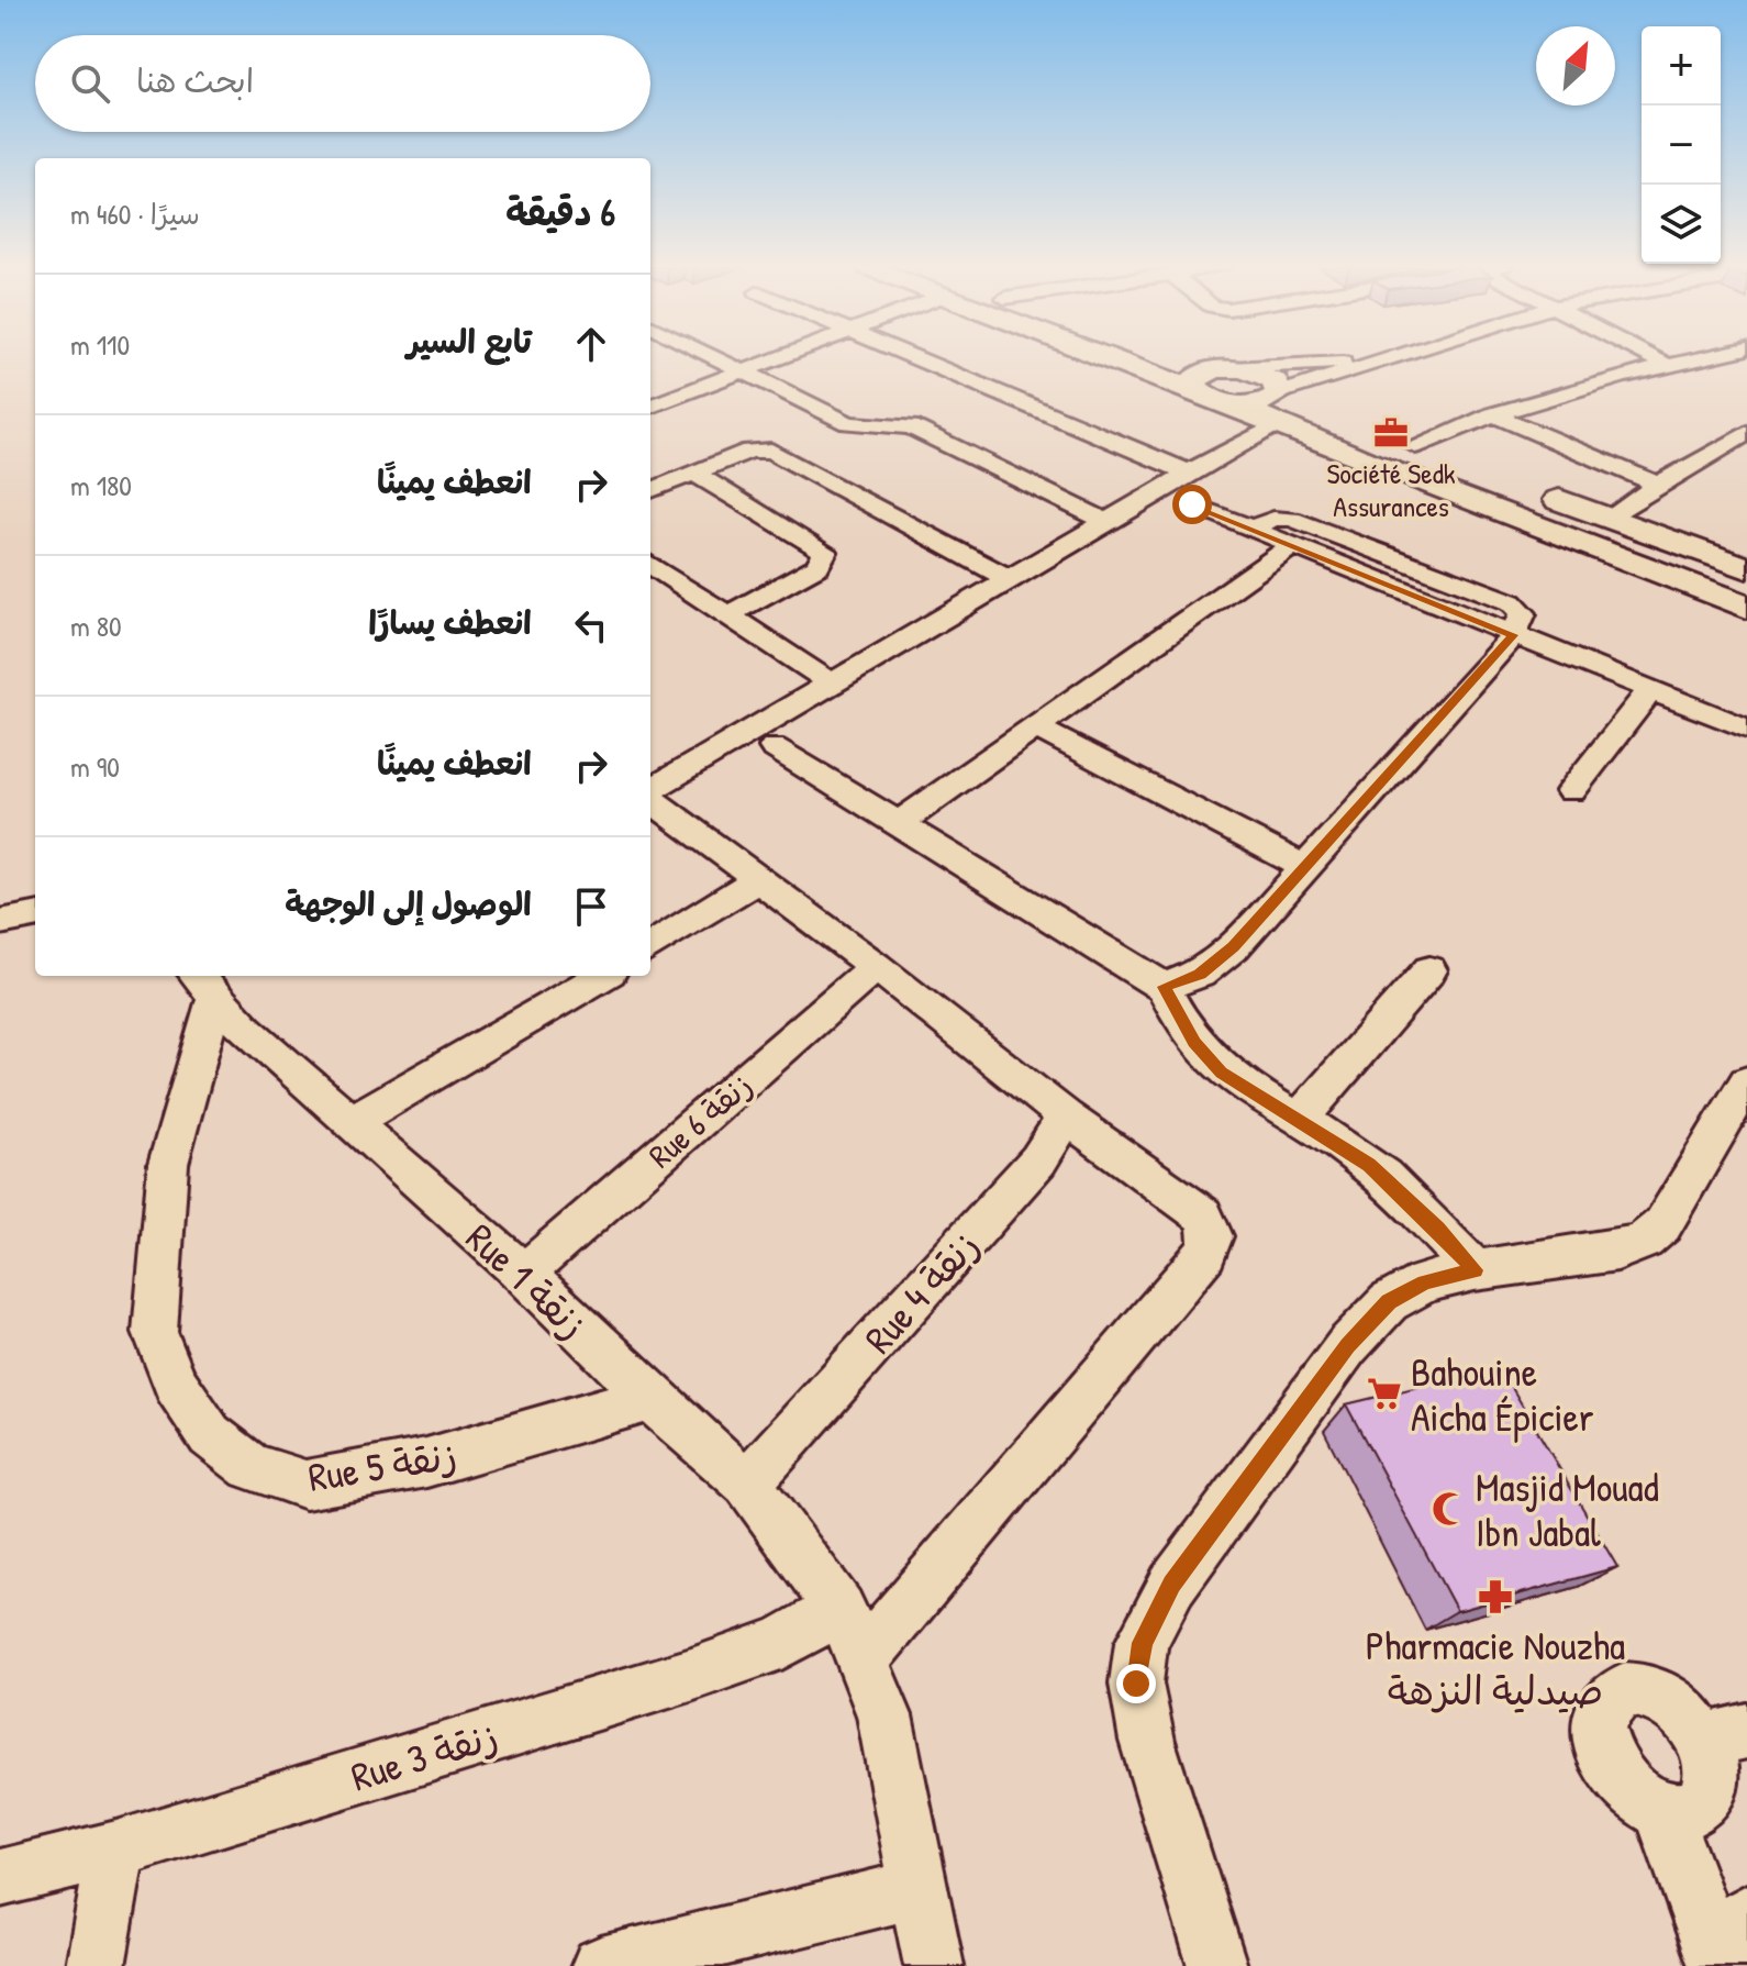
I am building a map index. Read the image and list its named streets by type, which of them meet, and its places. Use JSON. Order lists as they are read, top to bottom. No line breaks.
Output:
{"streets":{"street":["Rue 6 زنقة","Rue 1 زنقة","Rue 4 زنقة","Rue 5 زنقة","Rue 3 زنقة"]},"crossings":[["Rue 6 زنقة","Rue 1 زنقة"],["Rue 1 زنقة","Rue 4 زنقة"],["Rue 1 زنقة","Rue 5 زنقة"],["Rue 1 زنقة","Rue 3 زنقة"]],"places":{"office":["Société Sedk Assurances"],"supermarket":["Bahouine Aicha Épicier"],"mosque":["Masjid Mouad Ibn Jabal"],"pharmacy":["Pharmacie Nouzha صيدلية النزهة"]},"north":"top right","page":{"map_buttons":["+","−"],"search":"ابحث هنا","heading":["6 دقيقة","سيرًا · 460 m"],"list":[["تابع السير","110 m"],["انعطف يمينًا","180 m"],["انعطف يسارًا","80 m"],["انعطف يمينًا","90 m"],"الوصول إلى الوجهة"]}}
